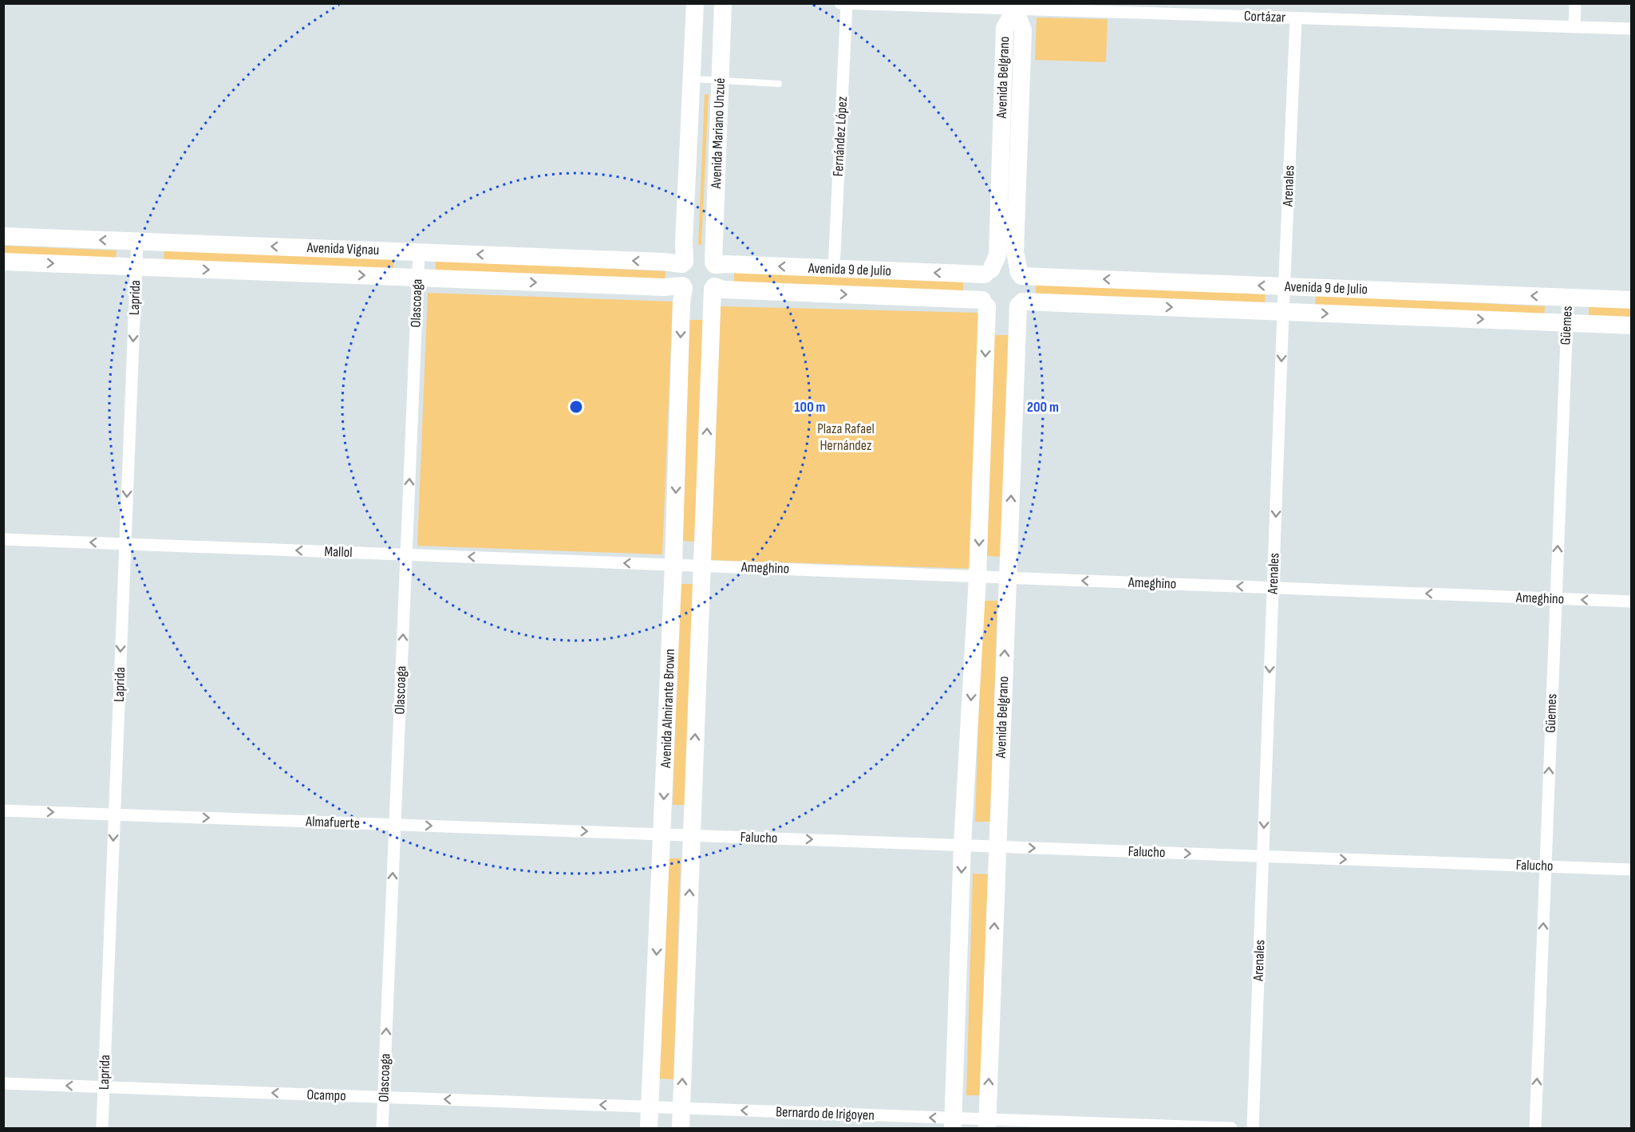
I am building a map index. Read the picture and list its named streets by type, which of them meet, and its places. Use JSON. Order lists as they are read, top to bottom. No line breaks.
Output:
{"streets":{"street":["Cortázar","Avenida Belgrano","Avenida Mariano Unzué","Fernández López","Arenales","Avenida Vignau","Avenida 9 de Julio","Laprida","Olascoaga","Güemes","Mallol","Ameghino","Avenida Almirante Brown","Almafuerte","Falucho","Ocampo","Bernardo de Irigoyen"]},"crossings":[["Cortázar","Avenida Belgrano"],["Cortázar","Fernández López"],["Cortázar","Arenales"],["Avenida Belgrano","Avenida 9 de Julio"],["Avenida Belgrano","Ameghino"],["Avenida Belgrano","Falucho"],["Avenida Belgrano","Bernardo de Irigoyen"],["Avenida Mariano Unzué","Avenida Vignau"],["Avenida Mariano Unzué","Avenida 9 de Julio"],["Avenida Mariano Unzué","Avenida Almirante Brown"],["Fernández López","Avenida 9 de Julio"],["Arenales","Avenida 9 de Julio"],["Arenales","Ameghino"],["Arenales","Falucho"],["Avenida Vignau","Avenida 9 de Julio"],["Avenida Vignau","Laprida"],["Avenida Vignau","Olascoaga"],["Avenida Vignau","Avenida Almirante Brown"],["Avenida 9 de Julio","Güemes"],["Avenida 9 de Julio","Avenida Almirante Brown"],["Laprida","Mallol"],["Laprida","Almafuerte"],["Laprida","Ocampo"],["Olascoaga","Mallol"],["Olascoaga","Almafuerte"],["Olascoaga","Ocampo"],["Güemes","Ameghino"],["Güemes","Falucho"],["Mallol","Ameghino"],["Mallol","Avenida Almirante Brown"],["Ameghino","Avenida Almirante Brown"],["Avenida Almirante Brown","Almafuerte"],["Avenida Almirante Brown","Falucho"],["Avenida Almirante Brown","Ocampo"],["Avenida Almirante Brown","Bernardo de Irigoyen"],["Almafuerte","Falucho"],["Ocampo","Bernardo de Irigoyen"]],"one_way":["Arenales","Laprida","Olascoaga","Güemes","Mallol","Ameghino","Almafuerte","Falucho","Ocampo","Bernardo de Irigoyen"],"parks":["Plaza Rafael Hernández"],"rings":["100 m","200 m"]}
